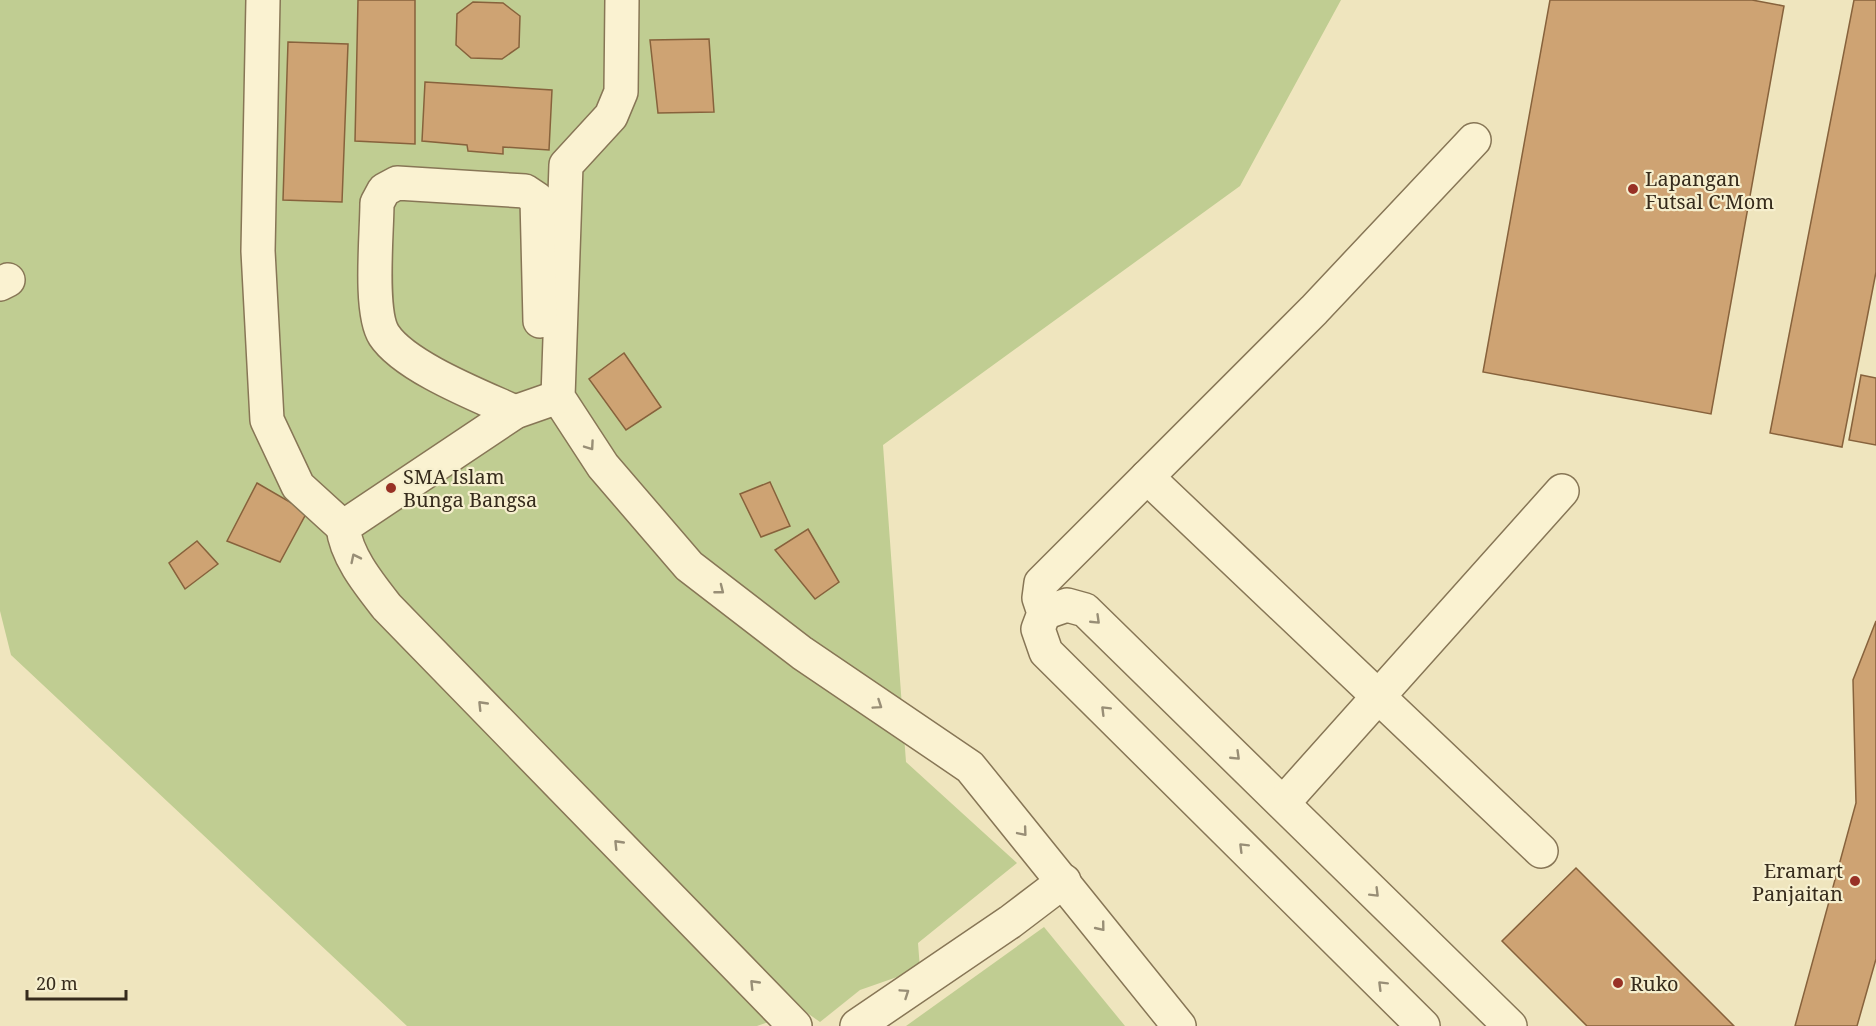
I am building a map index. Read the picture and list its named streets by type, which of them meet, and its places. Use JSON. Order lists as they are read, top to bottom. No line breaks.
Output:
{"places":["Lapangan Futsal C'Mom","SMA Islam Bunga Bangsa","Eramart Panjaitan","Ruko"],"scale_bar":"20 m"}
